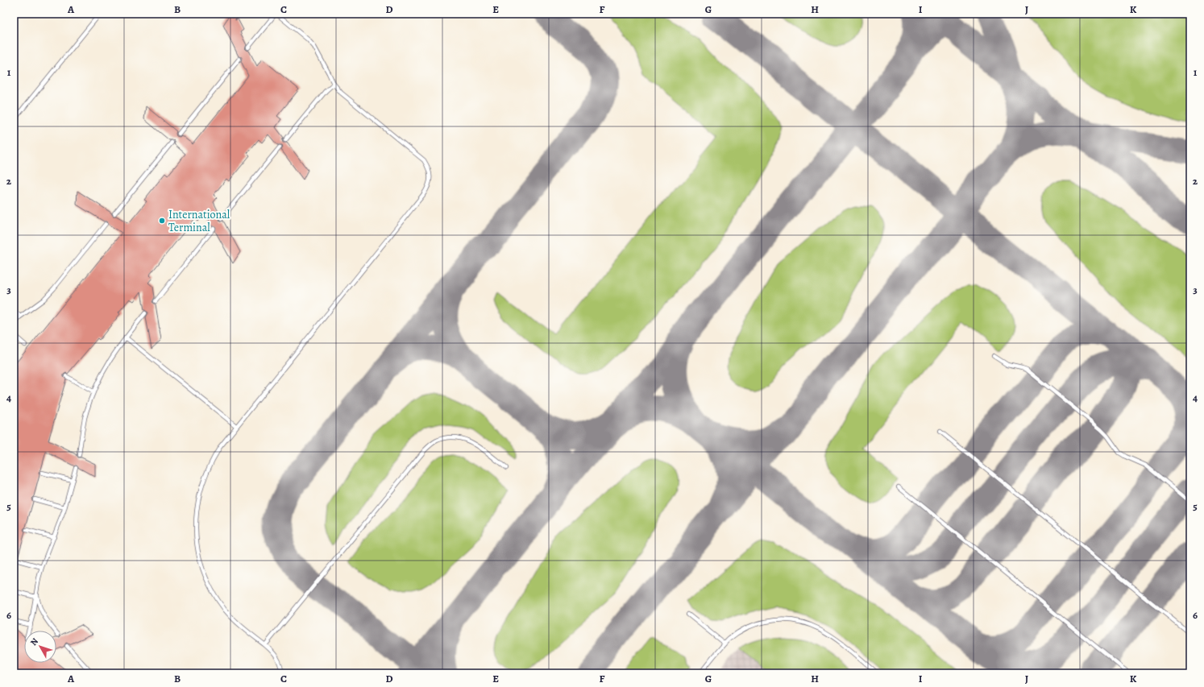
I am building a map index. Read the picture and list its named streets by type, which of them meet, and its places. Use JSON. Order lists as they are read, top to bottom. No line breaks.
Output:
{"places":["International Terminal"],"north":"top left","grid":{"columns":["A","B","C","D","E","F","G","H","I","J","K"],"rows":["1","2","3","4","5","6"]}}
